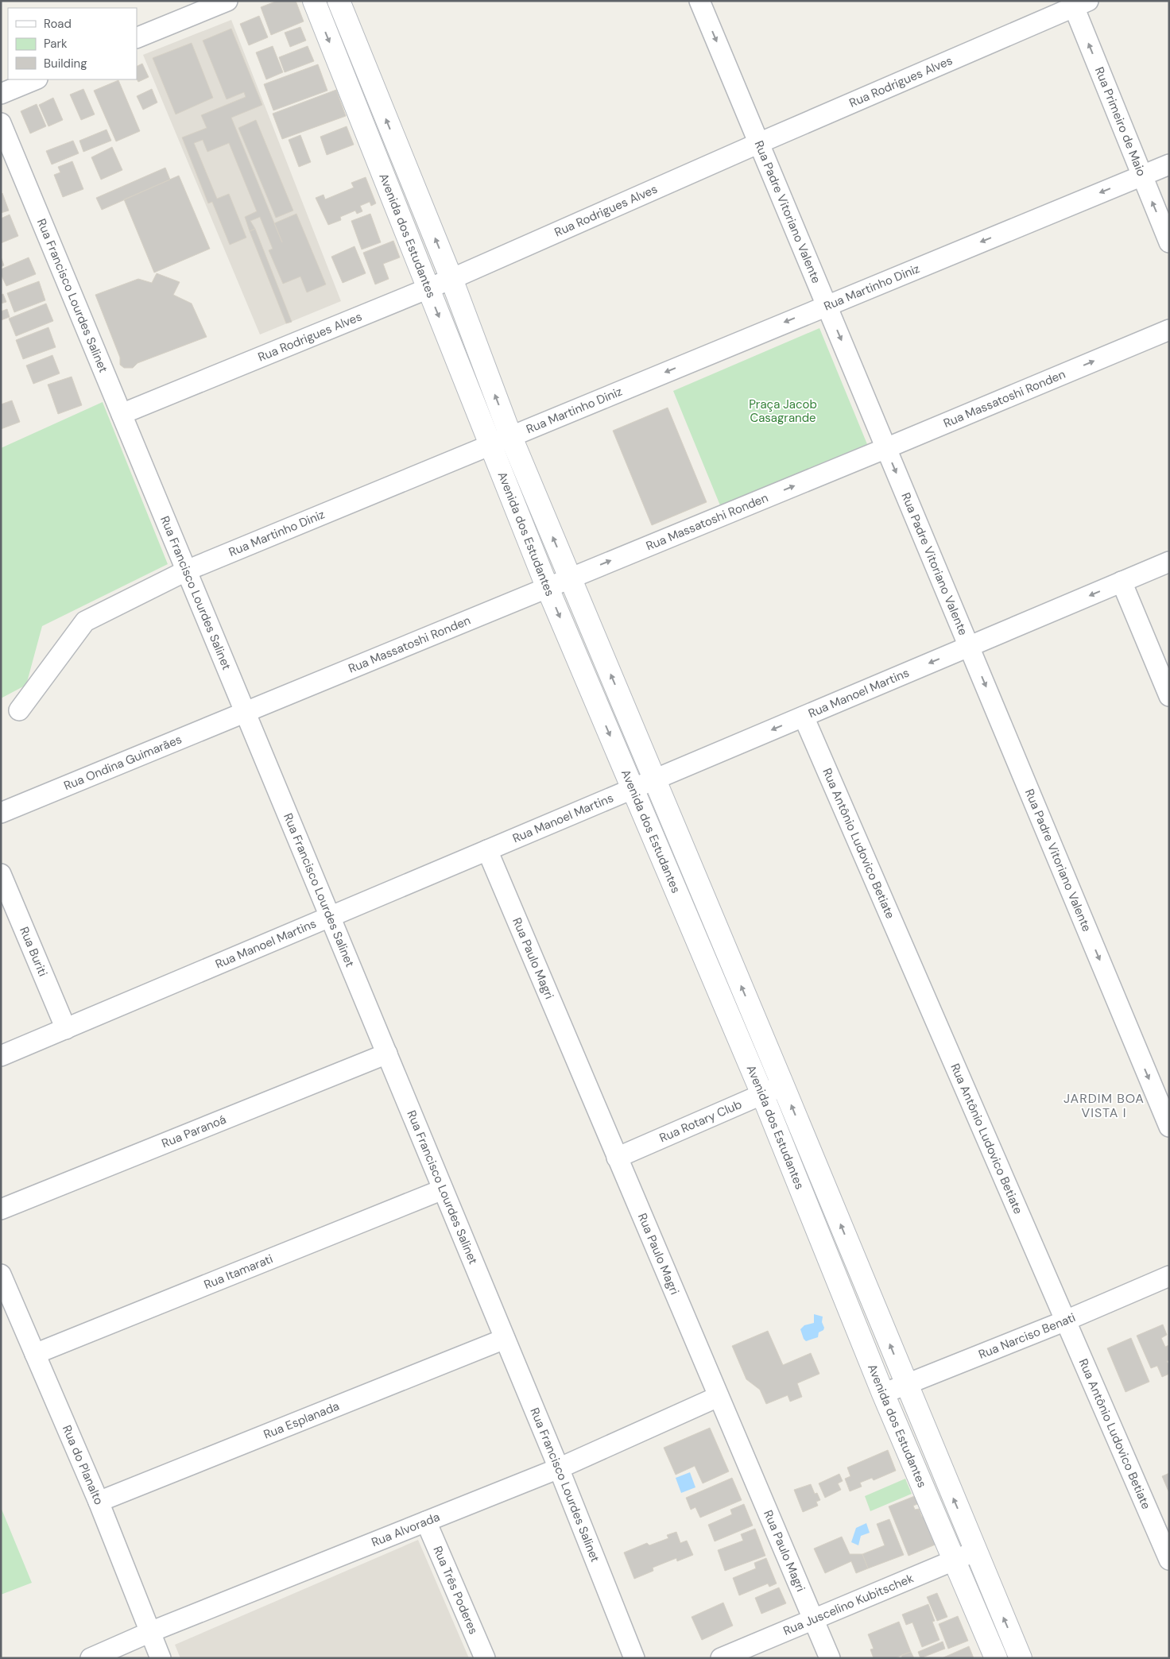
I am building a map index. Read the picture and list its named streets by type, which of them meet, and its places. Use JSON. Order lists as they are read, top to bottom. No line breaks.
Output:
{"streets":{"street":["Rua Rodrigues Alves","Rua Primeiro de Maio","Rua Padre Vitoriano Valente","Avenida dos Estudantes","Rua Martinho Diniz","Rua Francisco Lourdes Salinet","Rua Massatoshi Ronden","Rua Manoel Martins","Rua Ondina Guimarães","Rua Antônio Ludovico Betiate","Rua Buriti","Rua Paulo Magri","Rua Rotary Club","Rua Paranoá","Rua Itamarati","Rua Narciso Benati","Rua Esplanada","Rua do Planalto","Rua Alvorada","Rua Três Poderes","Rua Juscelino Kubitschek"]},"crossings":[["Rua Rodrigues Alves","Rua Primeiro de Maio"],["Rua Rodrigues Alves","Rua Padre Vitoriano Valente"],["Rua Rodrigues Alves","Avenida dos Estudantes"],["Rua Rodrigues Alves","Rua Francisco Lourdes Salinet"],["Rua Primeiro de Maio","Rua Martinho Diniz"],["Rua Padre Vitoriano Valente","Rua Martinho Diniz"],["Rua Padre Vitoriano Valente","Rua Massatoshi Ronden"],["Rua Padre Vitoriano Valente","Rua Manoel Martins"],["Avenida dos Estudantes","Rua Martinho Diniz"],["Avenida dos Estudantes","Rua Massatoshi Ronden"],["Avenida dos Estudantes","Rua Manoel Martins"],["Avenida dos Estudantes","Rua Rotary Club"],["Avenida dos Estudantes","Rua Narciso Benati"],["Avenida dos Estudantes","Rua Juscelino Kubitschek"],["Rua Martinho Diniz","Rua Francisco Lourdes Salinet"],["Rua Francisco Lourdes Salinet","Rua Massatoshi Ronden"],["Rua Francisco Lourdes Salinet","Rua Manoel Martins"],["Rua Francisco Lourdes Salinet","Rua Ondina Guimarães"],["Rua Francisco Lourdes Salinet","Rua Paranoá"],["Rua Francisco Lourdes Salinet","Rua Itamarati"],["Rua Francisco Lourdes Salinet","Rua Esplanada"],["Rua Francisco Lourdes Salinet","Rua Alvorada"],["Rua Massatoshi Ronden","Rua Ondina Guimarães"],["Rua Manoel Martins","Rua Antônio Ludovico Betiate"],["Rua Manoel Martins","Rua Buriti"],["Rua Manoel Martins","Rua Paulo Magri"],["Rua Antônio Ludovico Betiate","Rua Narciso Benati"],["Rua Paulo Magri","Rua Rotary Club"],["Rua Paulo Magri","Rua Alvorada"],["Rua Paulo Magri","Rua Juscelino Kubitschek"],["Rua Itamarati","Rua do Planalto"],["Rua Esplanada","Rua do Planalto"],["Rua do Planalto","Rua Alvorada"],["Rua Alvorada","Rua Três Poderes"]],"one_way":["Rua Primeiro de Maio","Rua Padre Vitoriano Valente","Rua Martinho Diniz","Rua Massatoshi Ronden","Rua Manoel Martins"],"districts":["JARDIM BOA VISTA I"],"parks":["Praça Jacob Casagrande"],"legend":["Road","Park","Building"]}
